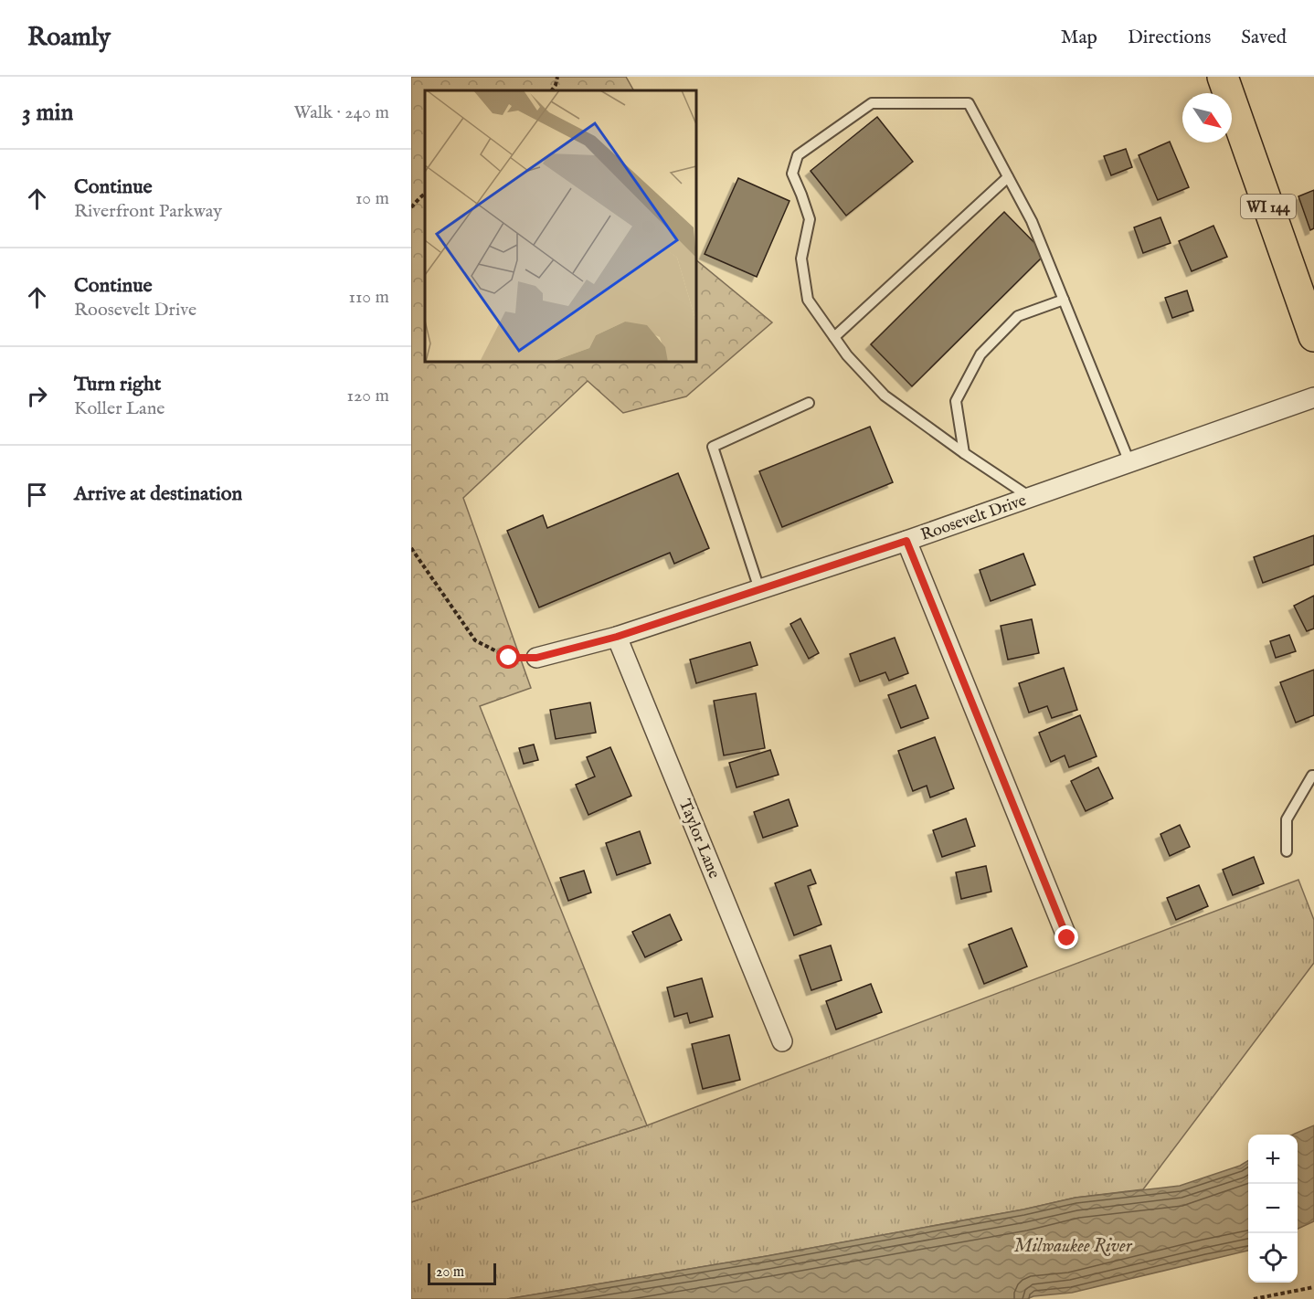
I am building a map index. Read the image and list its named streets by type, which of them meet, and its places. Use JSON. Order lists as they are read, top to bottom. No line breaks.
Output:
{"streets":{"main road":["WI 144"],"street":["Roosevelt Drive","Taylor Lane"]},"crossings":[["Roosevelt Drive","Taylor Lane"]],"water":["Milwaukee River"],"scale_bar":"20 m","north":"bottom right","page":{"header":"Roamly","nav":["Map","Directions","Saved"],"heading":["3 min","Walk · 240 m"],"list":[["Continue","Riverfront Parkway","10 m"],["Continue","Roosevelt Drive","110 m"],["Turn right","Koller Lane","120 m"],"Arrive at destination"],"map_buttons":["+","−"],"scale":"20 m"}}
